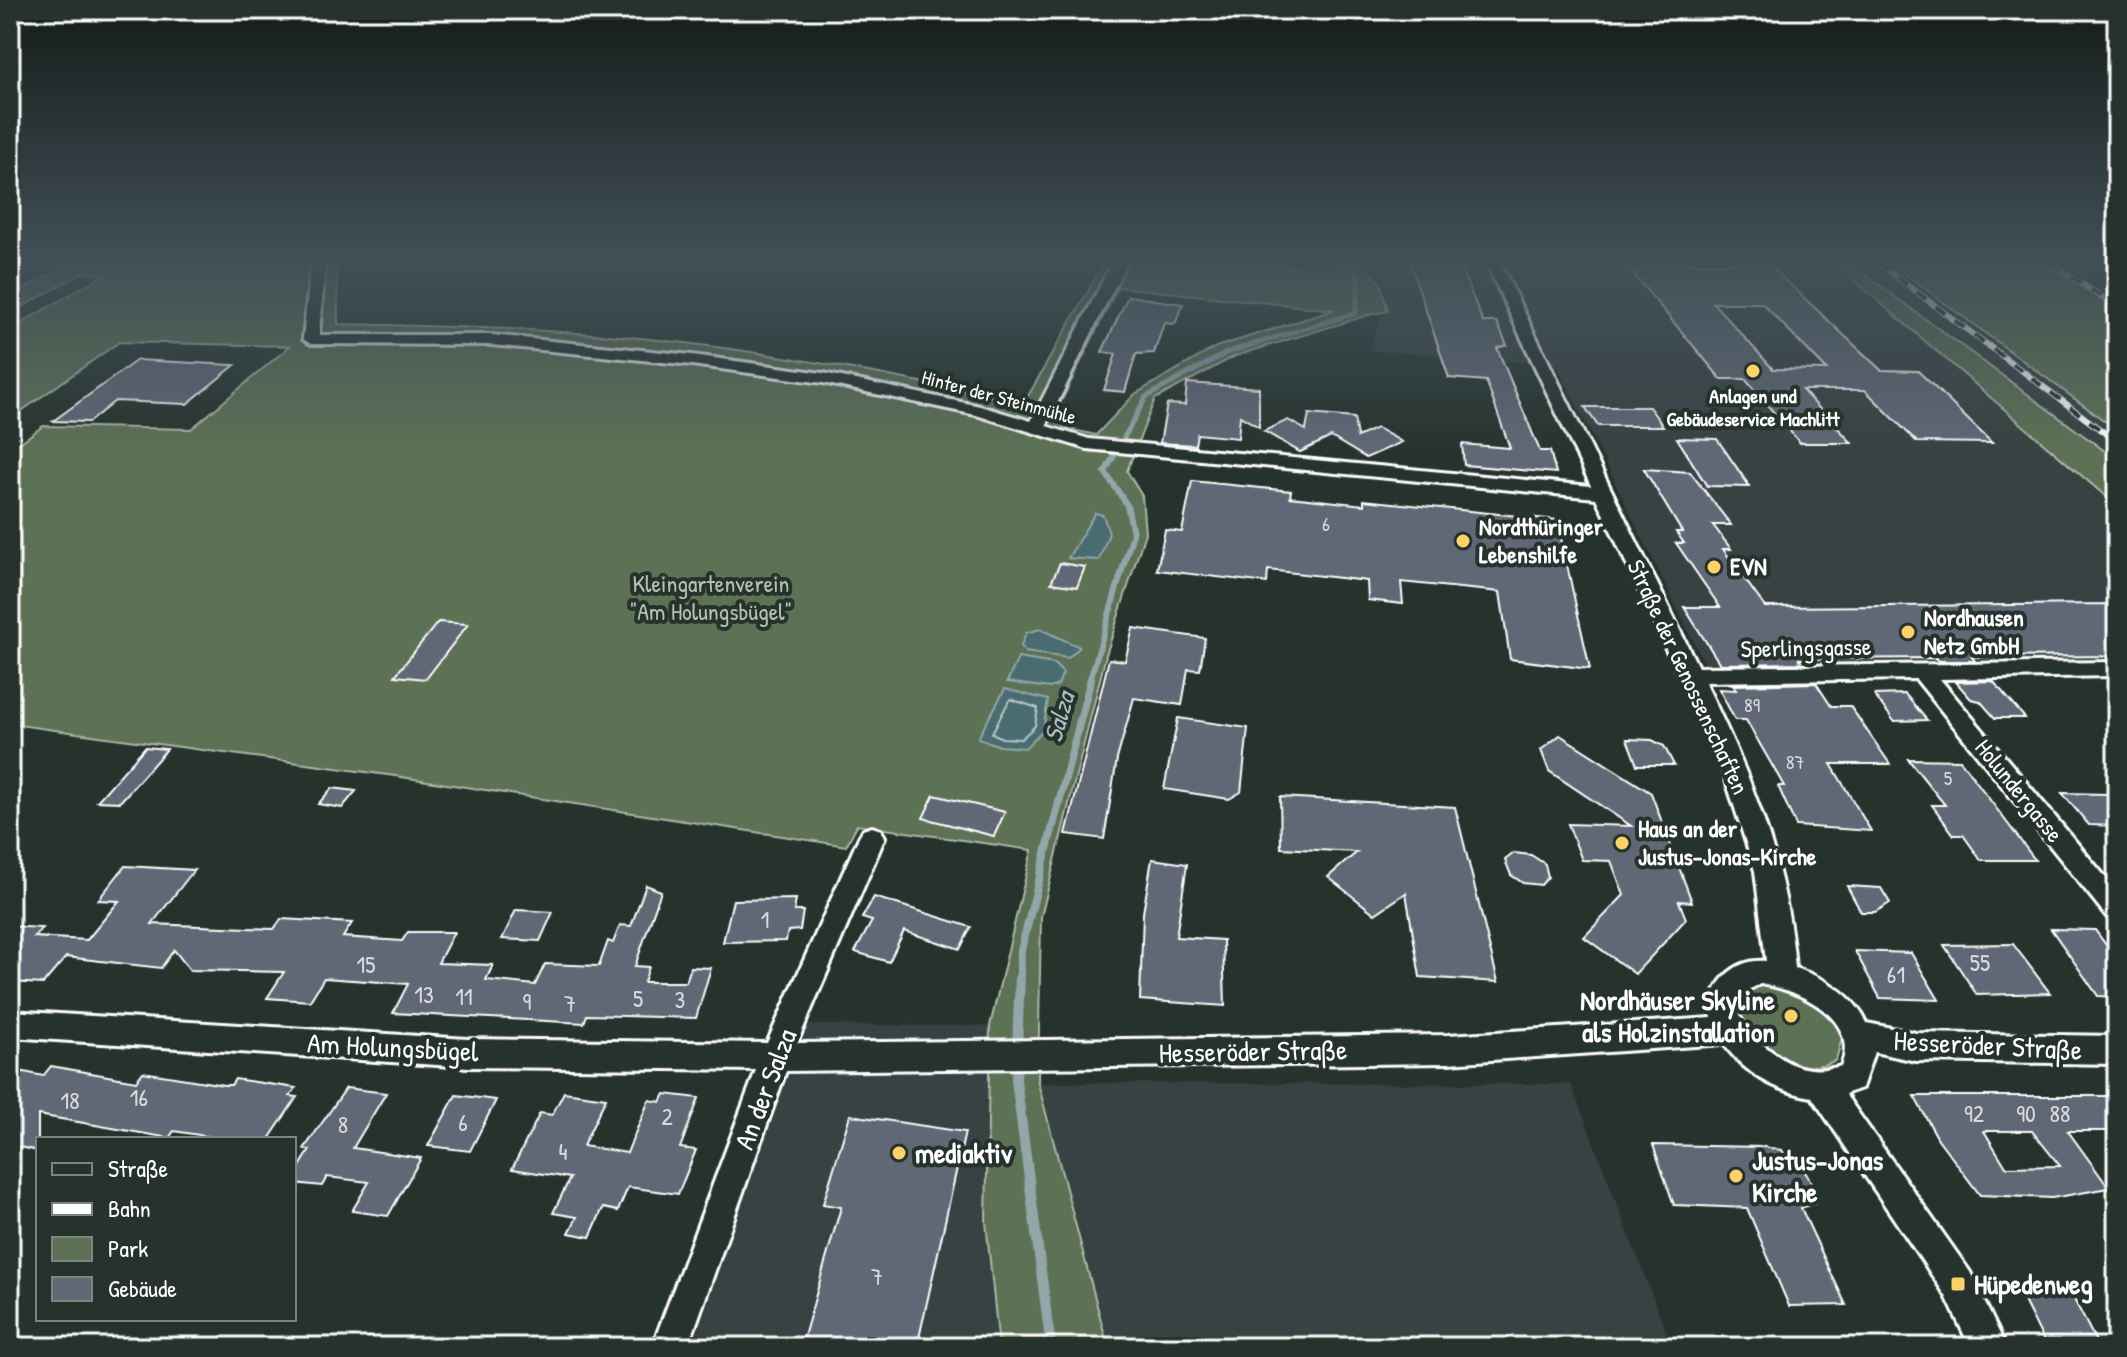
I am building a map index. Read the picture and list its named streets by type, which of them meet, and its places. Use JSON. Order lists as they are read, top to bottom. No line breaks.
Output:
{"streets":{"street":["Hinter der Steinmühle","Sperlingsgasse","Straße der Genossenschaften","Holundergasse","Hesseröder Straße","Am Holungsbügel","An der Salza"]},"crossings":[["Hinter der Steinmühle","Straße der Genossenschaften"],["Sperlingsgasse","Straße der Genossenschaften"],["Sperlingsgasse","Holundergasse"],["Straße der Genossenschaften","Hesseröder Straße"],["Hesseröder Straße","Am Holungsbügel"],["Hesseröder Straße","An der Salza"],["Am Holungsbügel","An der Salza"]],"water":["Salza"],"parks":["Kleingartenverein \"Am Holungsbügel\""],"places":{"other":["Anlagen und Gebäudeservice Machlitt","Nordthüringer Lebenshilfe","EVN","Nordhausen Netz GmbH","Haus an der Justus-Jonas-Kirche","Nordhäuser Skyline als Holzinstallation","mediaktiv","Justus-Jonas Kirche"],"transit":["Hüpedenweg"]},"house_numbers":["6","89","87","5","1","55","15","61","13","11","5","3","9","7","16","18","92","90","88","2","6","8","4","7"],"legend":["Straße","Bahn","Park","Gebäude"]}
